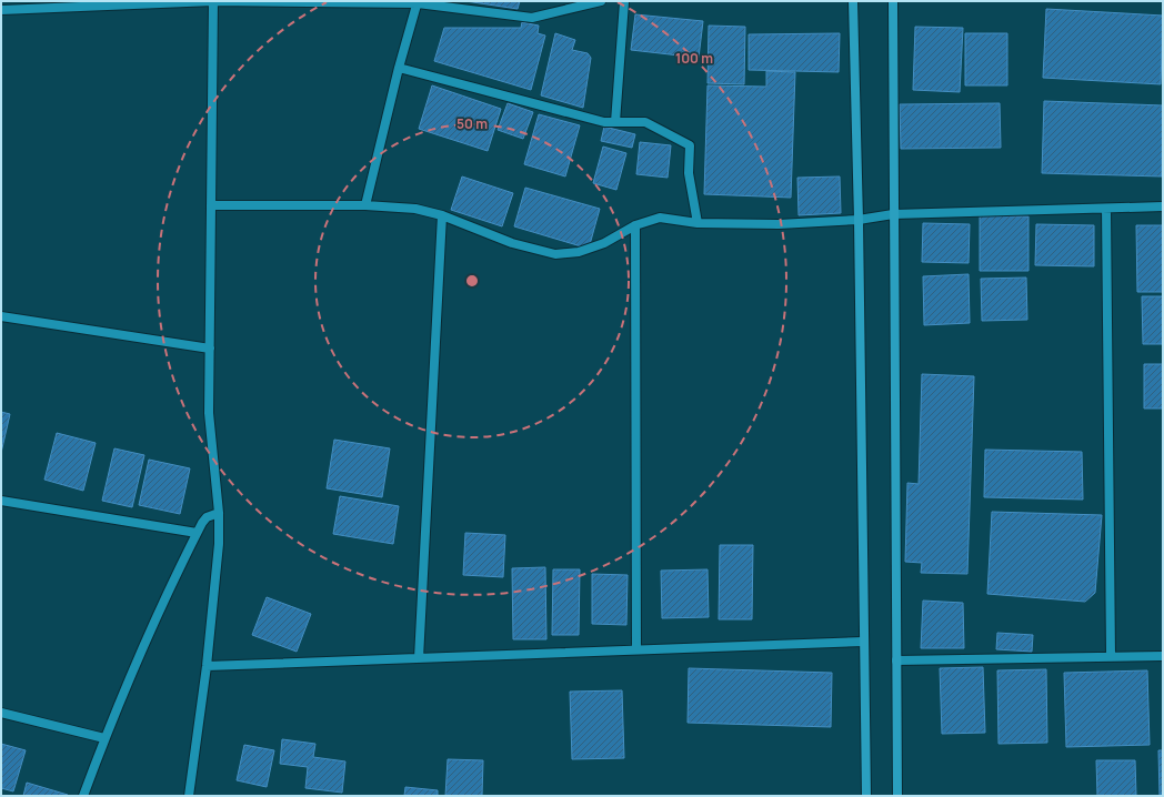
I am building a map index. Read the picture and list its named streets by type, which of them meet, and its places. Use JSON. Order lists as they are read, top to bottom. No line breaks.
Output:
{"rings":["100 m","50 m"]}
